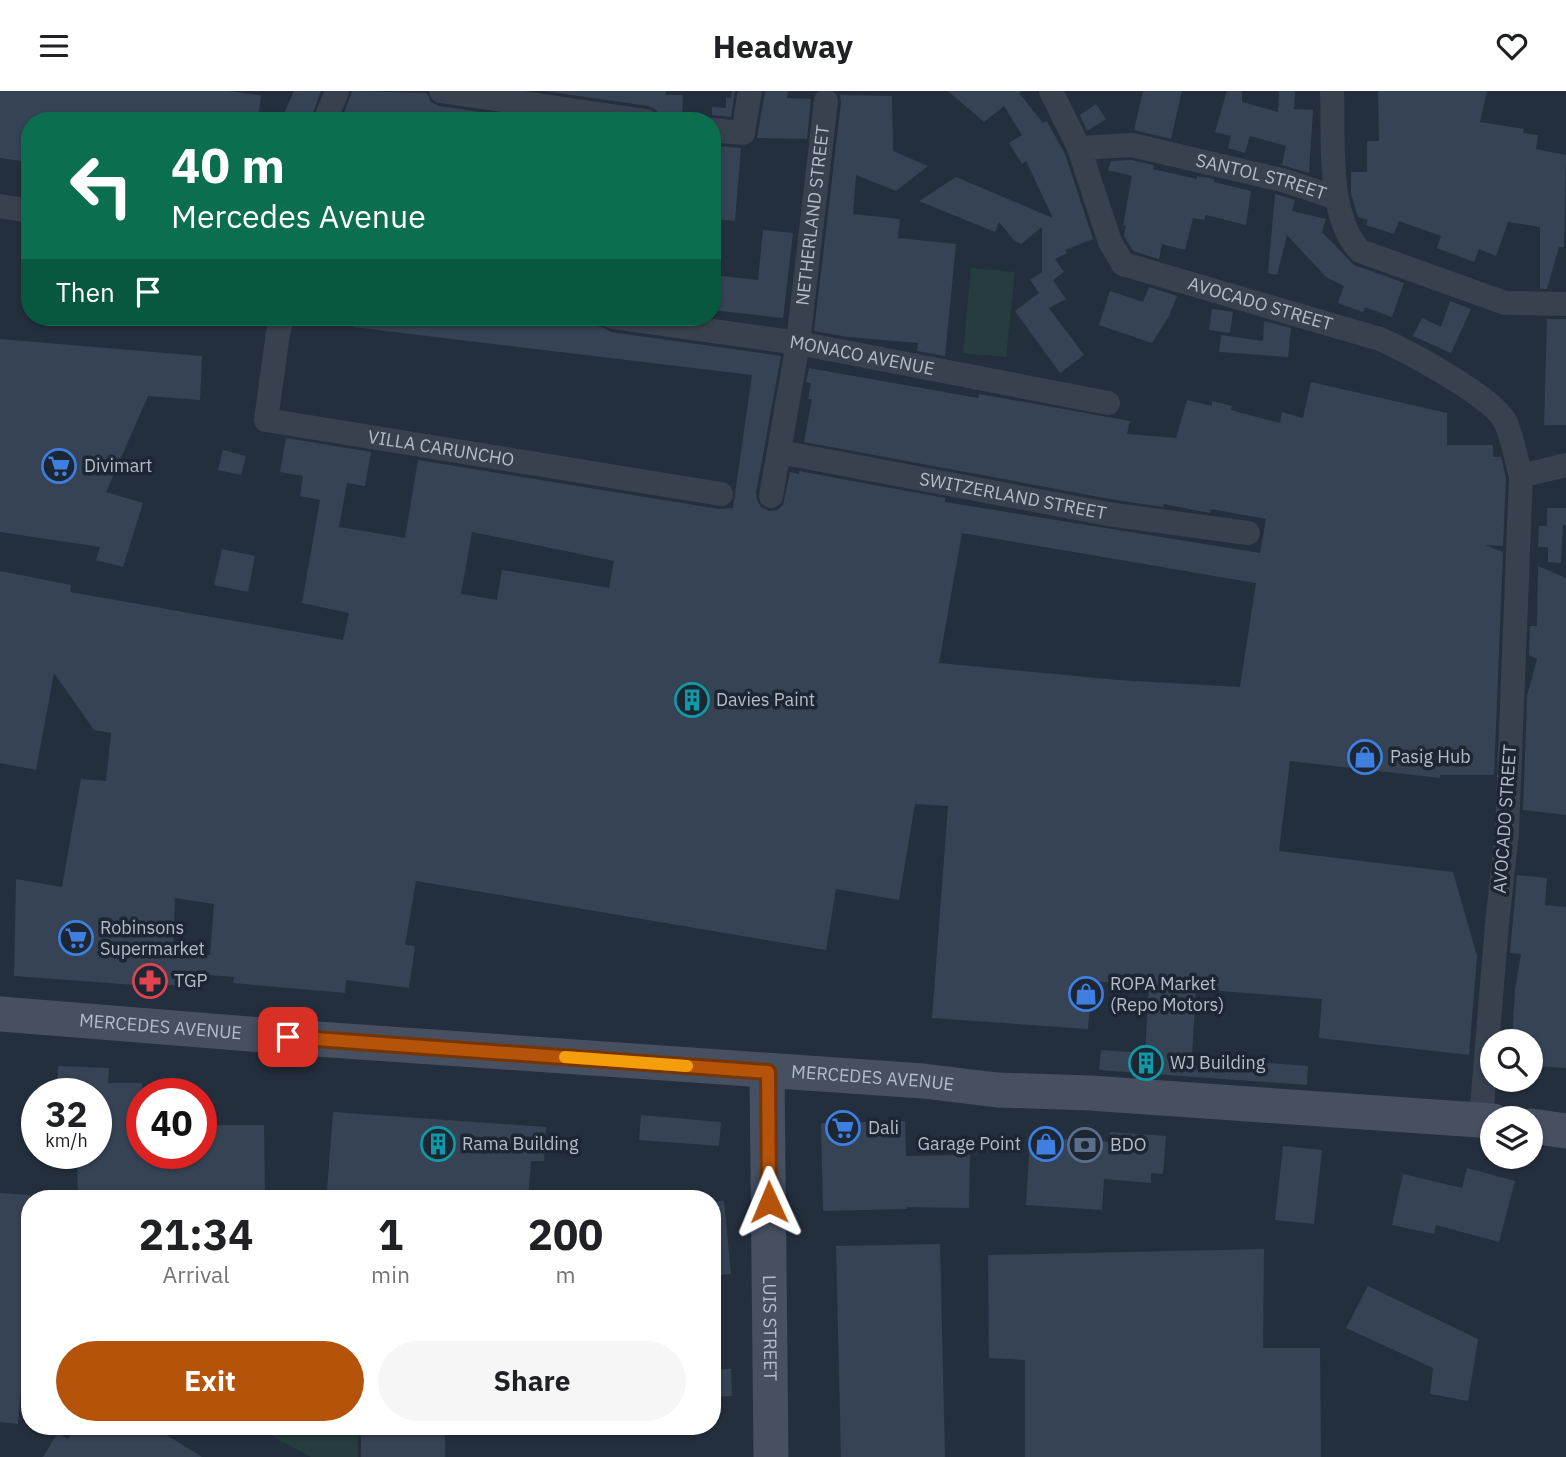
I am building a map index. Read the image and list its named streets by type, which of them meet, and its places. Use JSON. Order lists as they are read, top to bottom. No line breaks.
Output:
{"streets":{"main road":["MERCEDES AVENUE","LUIS STREET"],"street":["SANTOL STREET","NETHERLAND STREET","AVOCADO STREET","MONACO AVENUE","VILLA CARUNCHO","SWITZERLAND STREET"]},"crossings":[["SANTOL STREET","AVOCADO STREET"],["NETHERLAND STREET","MONACO AVENUE"],["NETHERLAND STREET","SWITZERLAND STREET"],["MERCEDES AVENUE","LUIS STREET"]],"places":{"supermarket":["Divimart","Robinsons Supermarket","Dali"],"building":["Davies Paint","WJ Building","Rama Building"],"shop":["Pasig Hub","ROPA Market (Repo Motors)","Garage Point"],"pharmacy":["TGP"],"bank":["BDO"]},"page":{"header":"Headway","turn":["40 m","Mercedes Avenue"],"then":"Then","speed":"32 km/h","limit":"40","eta":["21:34","Arrival","1","min","200","m"],"buttons":["Exit","Share"]}}
